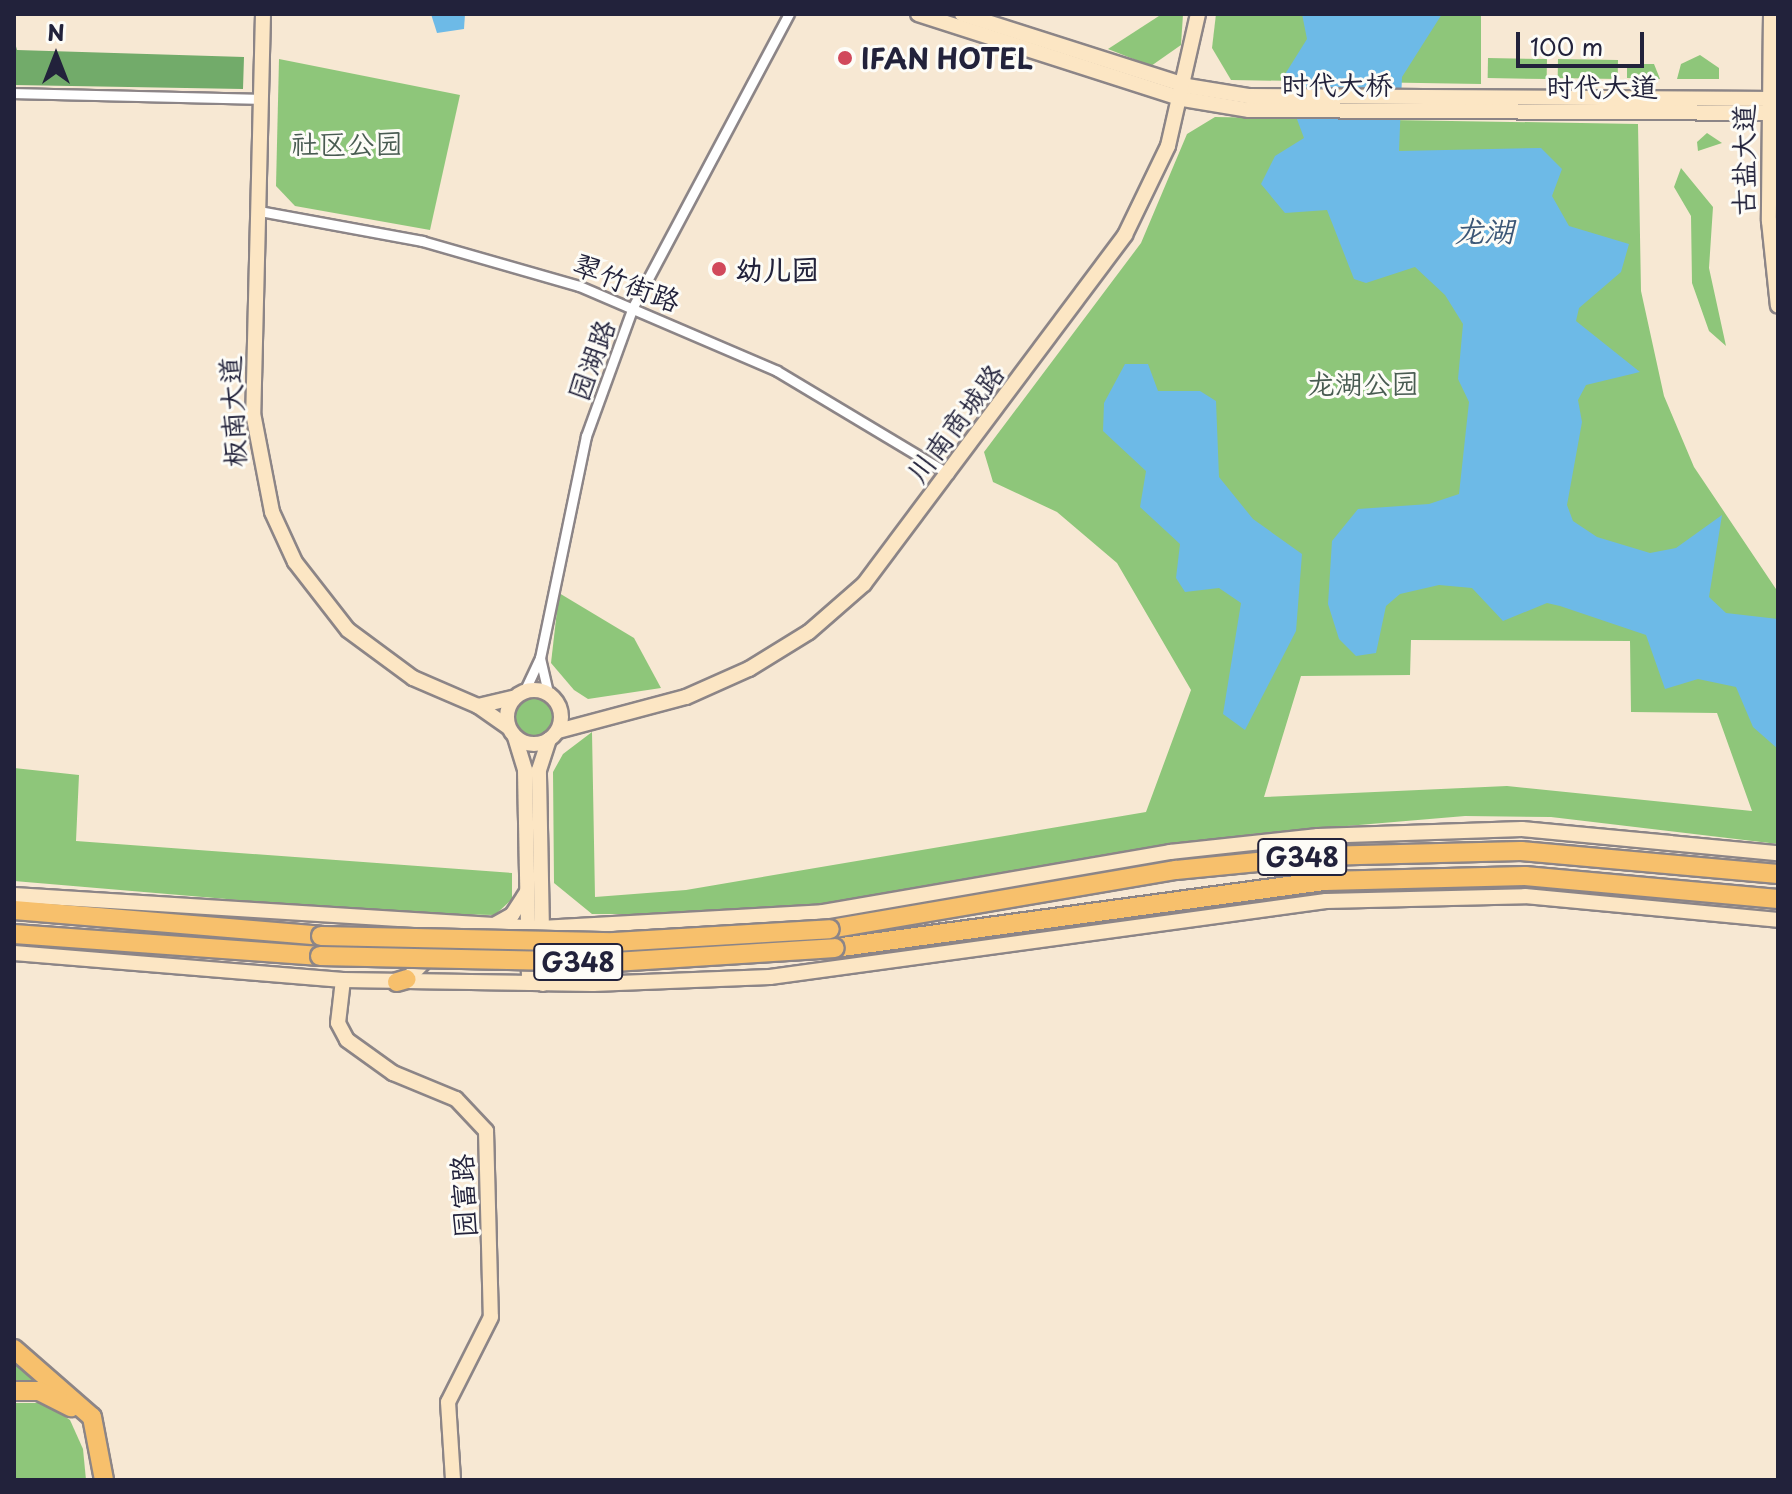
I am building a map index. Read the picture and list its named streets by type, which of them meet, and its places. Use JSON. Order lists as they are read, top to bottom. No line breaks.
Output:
{"streets":{"highway":["G348"],"street":["时代大桥","时代大道","古盐大道","翠竹街路","园湖路","板南大道","川南商城路","园富路"]},"crossings":[["时代大桥","时代大道"],["时代大桥","川南商城路"],["时代大道","古盐大道"],["翠竹街路","园湖路"],["翠竹街路","板南大道"],["翠竹街路","川南商城路"]],"water":["龙湖"],"parks":["社区公园","龙湖公园"],"places":["IFAN HOTEL","幼儿园"],"scale_bar":"100 m","north":"top"}
